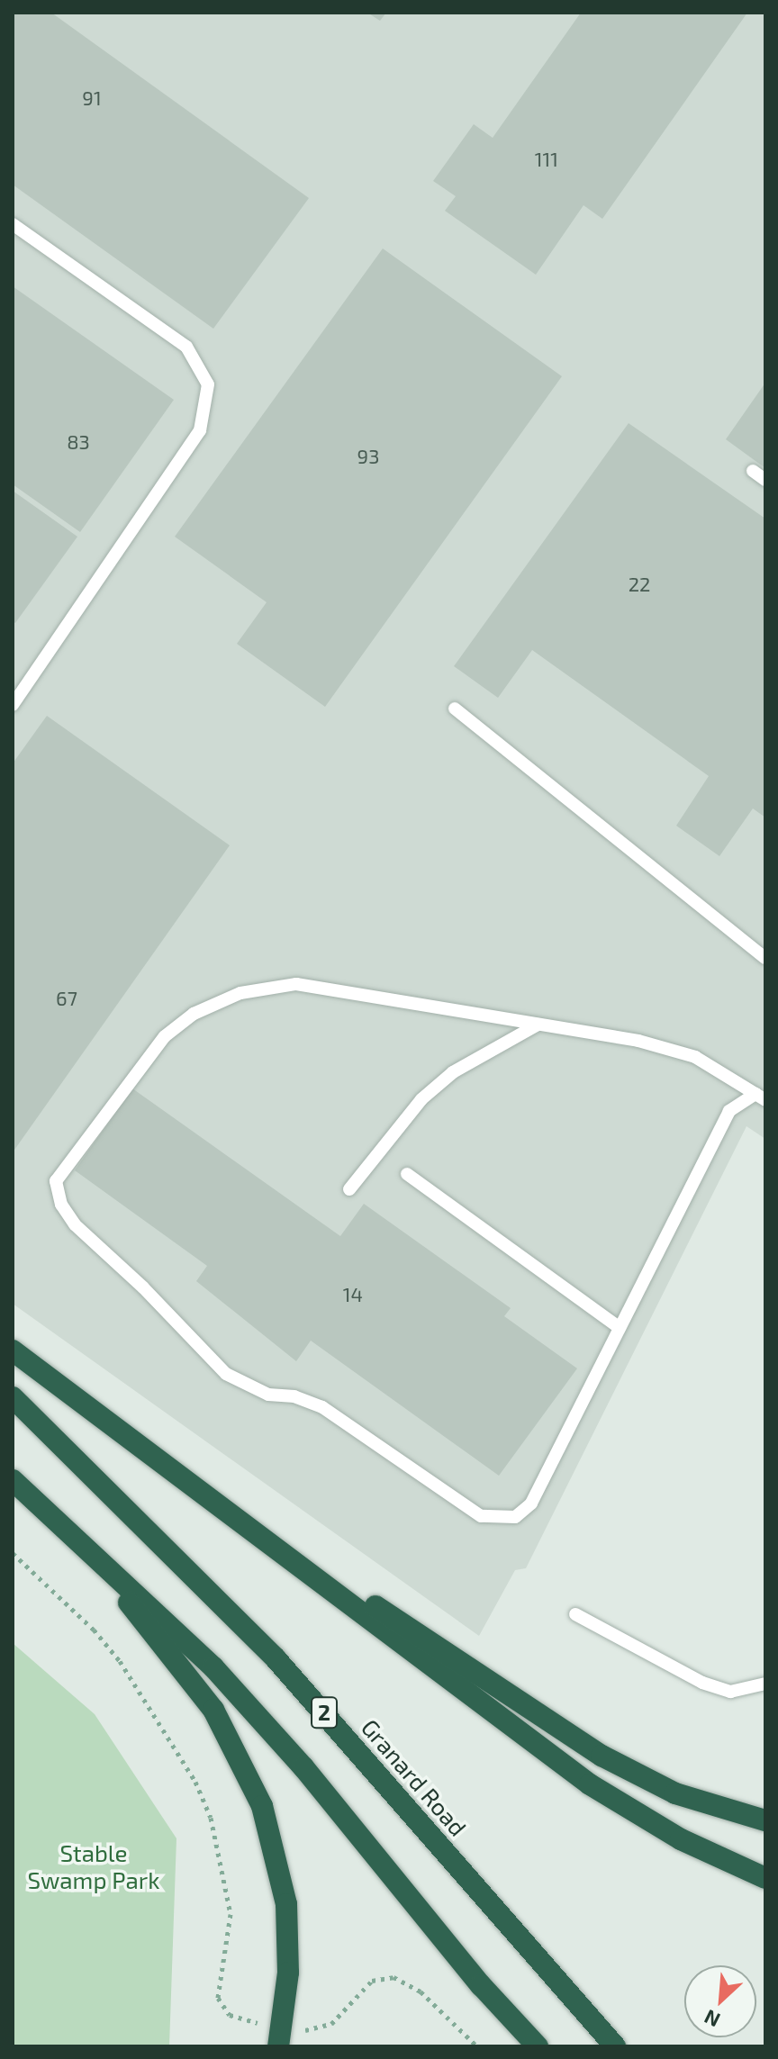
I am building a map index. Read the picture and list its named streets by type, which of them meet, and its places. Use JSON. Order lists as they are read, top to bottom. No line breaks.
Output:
{"streets":{"highway":["2","Granard Road"]},"parks":["Stable Swamp Park"],"house_numbers":["91","111","83","93","22","67","14"],"north":"bottom left"}
